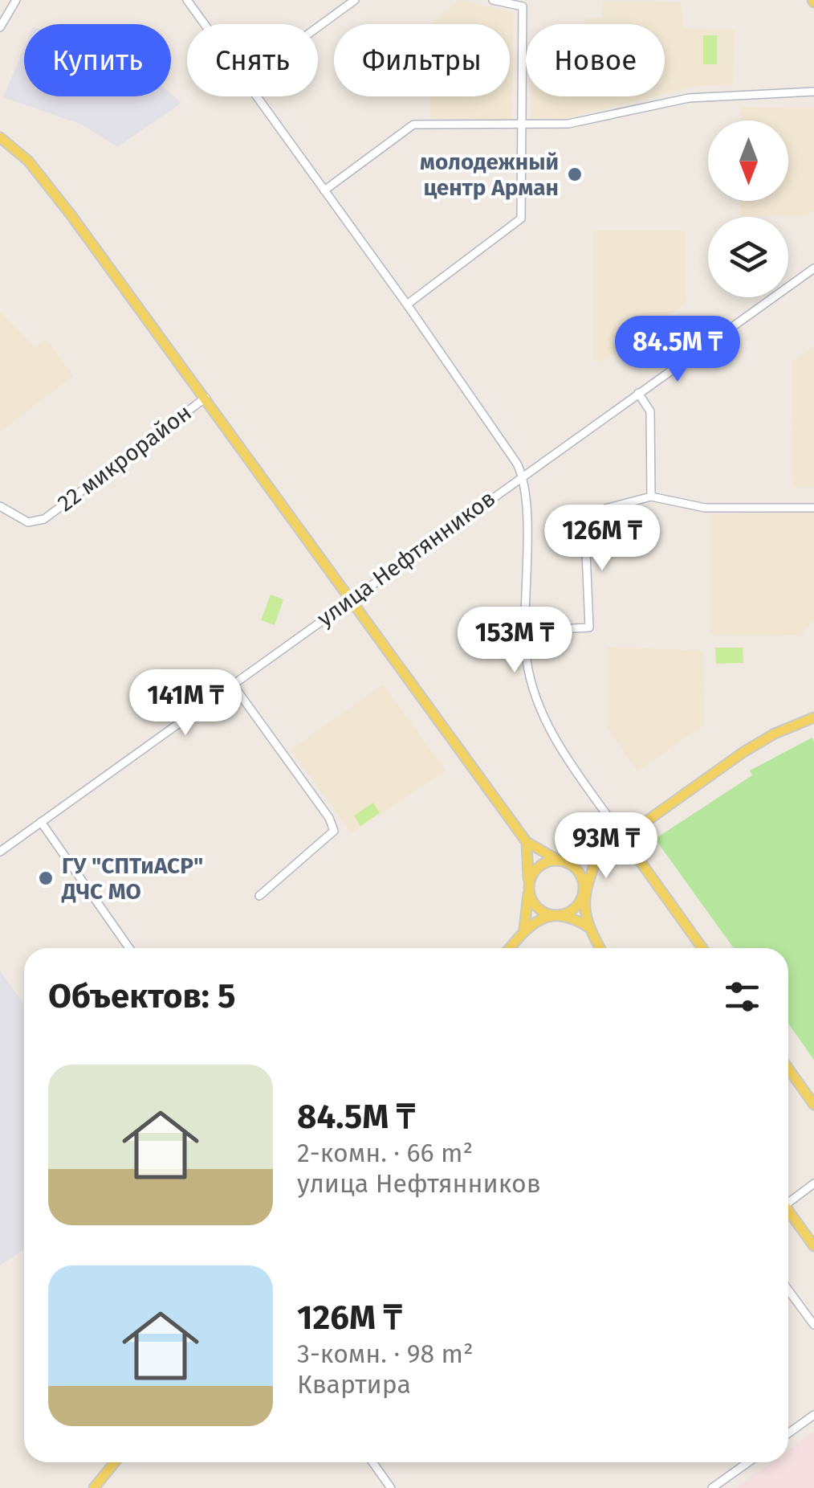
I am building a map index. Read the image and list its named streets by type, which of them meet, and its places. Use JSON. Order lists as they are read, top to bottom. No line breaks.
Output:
{"streets":{"street":["22 микрорайон","улица Нефтянников"]},"places":["молодежный центр Арман","ГУ \"СПТиАСР\" ДЧС МО"],"north":"bottom","page":{"chip":["Купить","Снять","Фильтры","Новое"],"price":["84.5M ₸","126M ₸","153M ₸","141M ₸","93M ₸"],"heading":"Объектов: 5","list":[{"name":"84.5M ₸","note":"2-комн. · 66 m² · улица Нефтянников"},{"name":"126M ₸","note":"3-комн. · 98 m² · Квартира"}]}}
